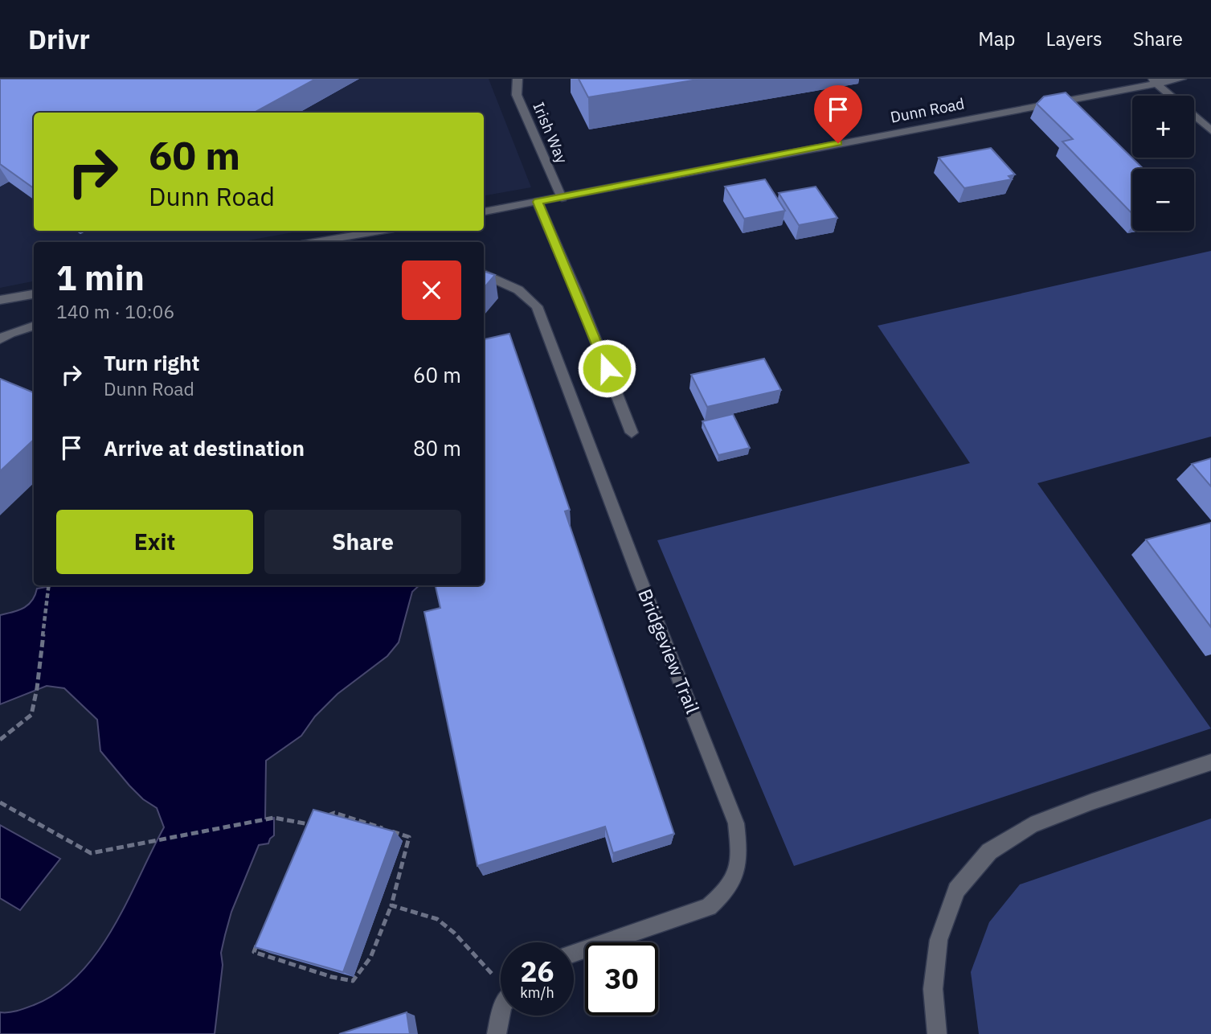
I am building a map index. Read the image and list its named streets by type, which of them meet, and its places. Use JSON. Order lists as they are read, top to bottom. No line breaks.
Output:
{"streets":{"street":["Dunn Road","Irish Way","Bridgeview Trail"]},"crossings":[["Dunn Road","Irish Way"]],"page":{"header":"Drivr","nav":["Map","Layers","Share"],"map_buttons":["+","−"],"turn":["60 m","Dunn Road"],"heading":["1 min","140 m · 10:06"],"list":[{"name":"Turn right","note":"Dunn Road","value":"60 m"},{"name":"Arrive at destination","value":"80 m"}],"buttons":["Exit","Share"],"speed":"26 km/h","limit":"30"}}
